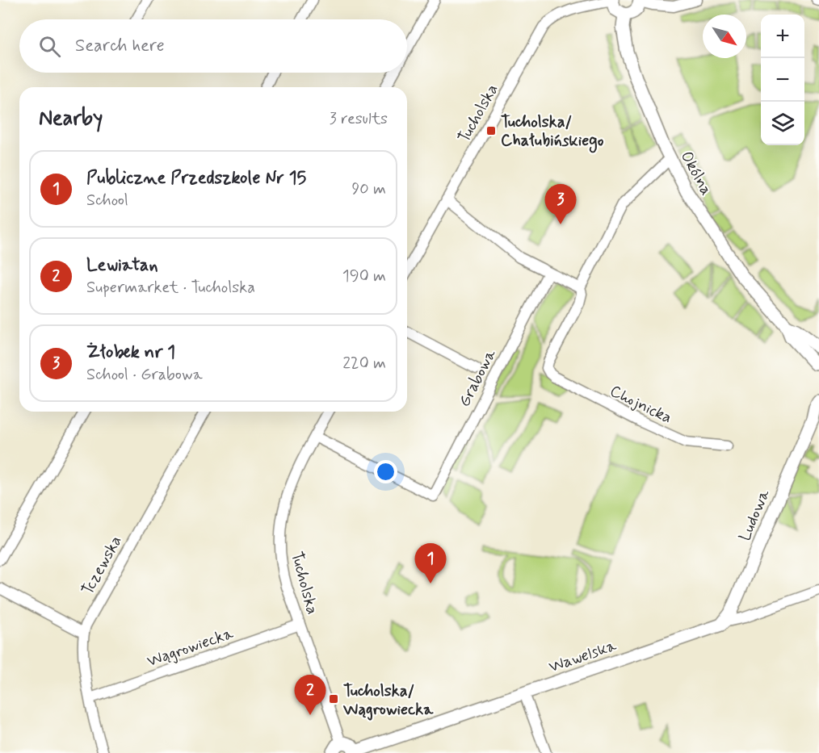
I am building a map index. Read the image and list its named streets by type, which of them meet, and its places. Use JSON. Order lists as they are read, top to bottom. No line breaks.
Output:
{"streets":{"street":["Tucholska","Okólna","Grabowa","Chojnicka","Ludowa","Tczewska","Wągrowiecka","Wawelska"]},"crossings":[["Tucholska","Grabowa"],["Tucholska","Wągrowiecka"],["Ludowa","Wawelska"],["Tczewska","Wągrowiecka"]],"places":{"transit":["Tucholska/ Chałubińskiego","Tucholska/ Wągrowiecka"]},"north":"bottom right","page":{"map_buttons":["+","−"],"search":"Search here","heading":["Nearby","3 results"],"list":[{"mark":"1","name":"Publiczne Przedszkole Nr 15","note":"School","value":"90 m"},{"mark":"2","name":"Lewiatan","note":"Supermarket · Tucholska","value":"190 m"},{"mark":"3","name":"Żłobek nr 1","note":"School · Grabowa","value":"220 m"}],"pins":["3","1","2"]}}
